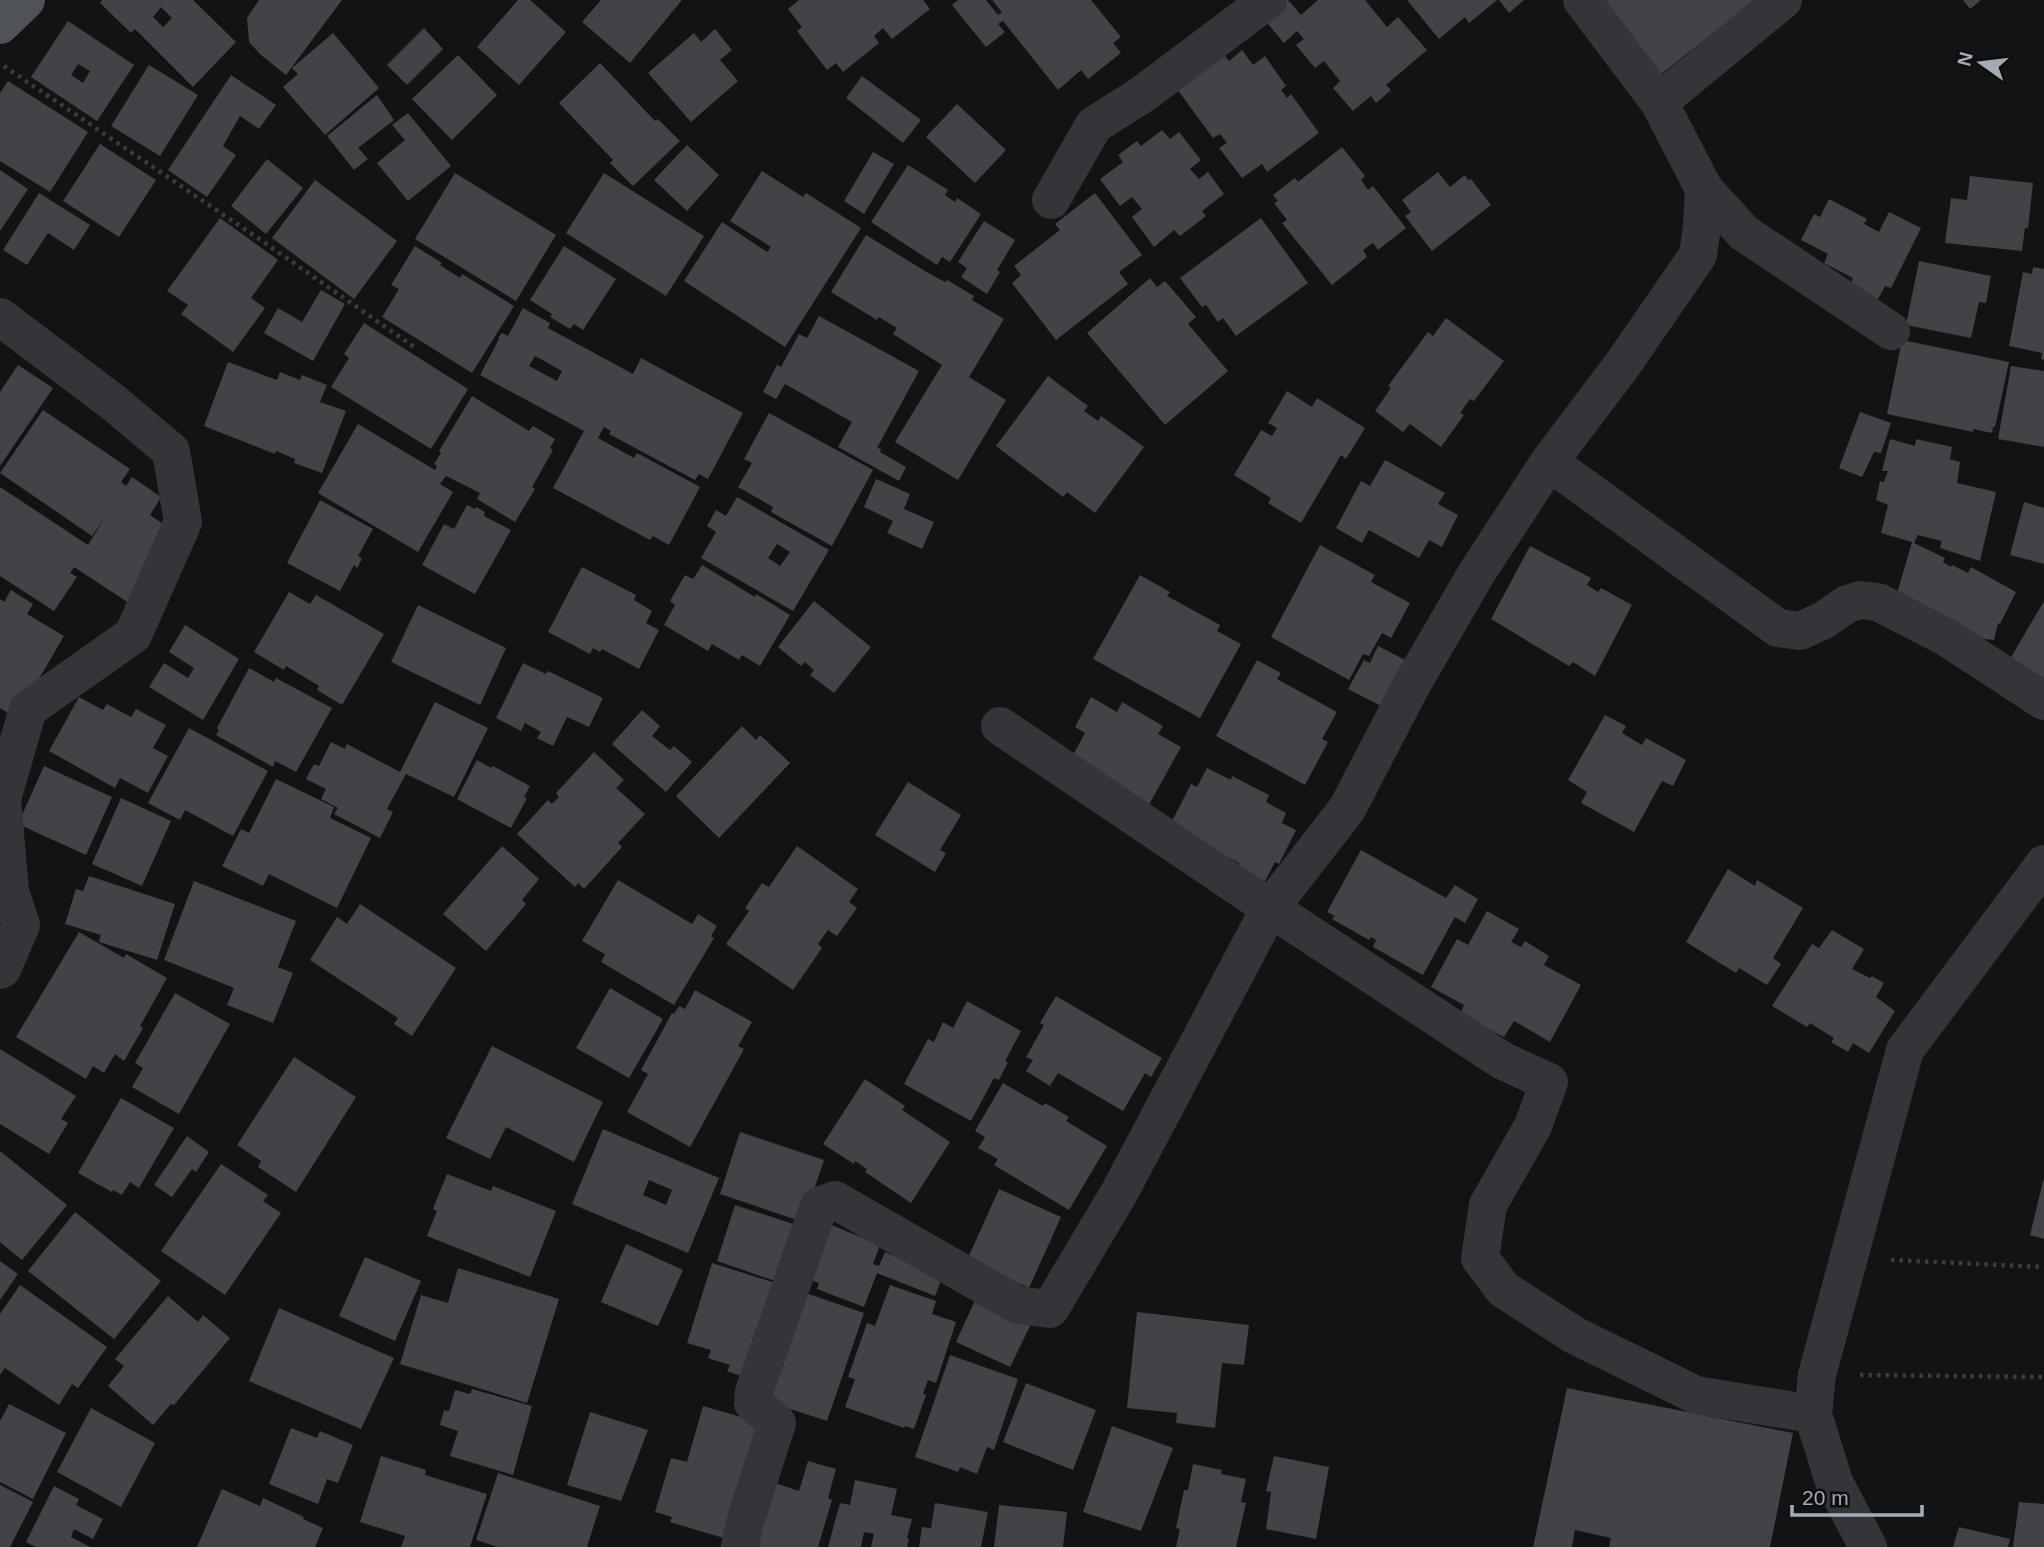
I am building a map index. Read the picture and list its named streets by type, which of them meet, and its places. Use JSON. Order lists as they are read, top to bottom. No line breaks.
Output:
{"scale_bar":"20 m","north":"left"}
